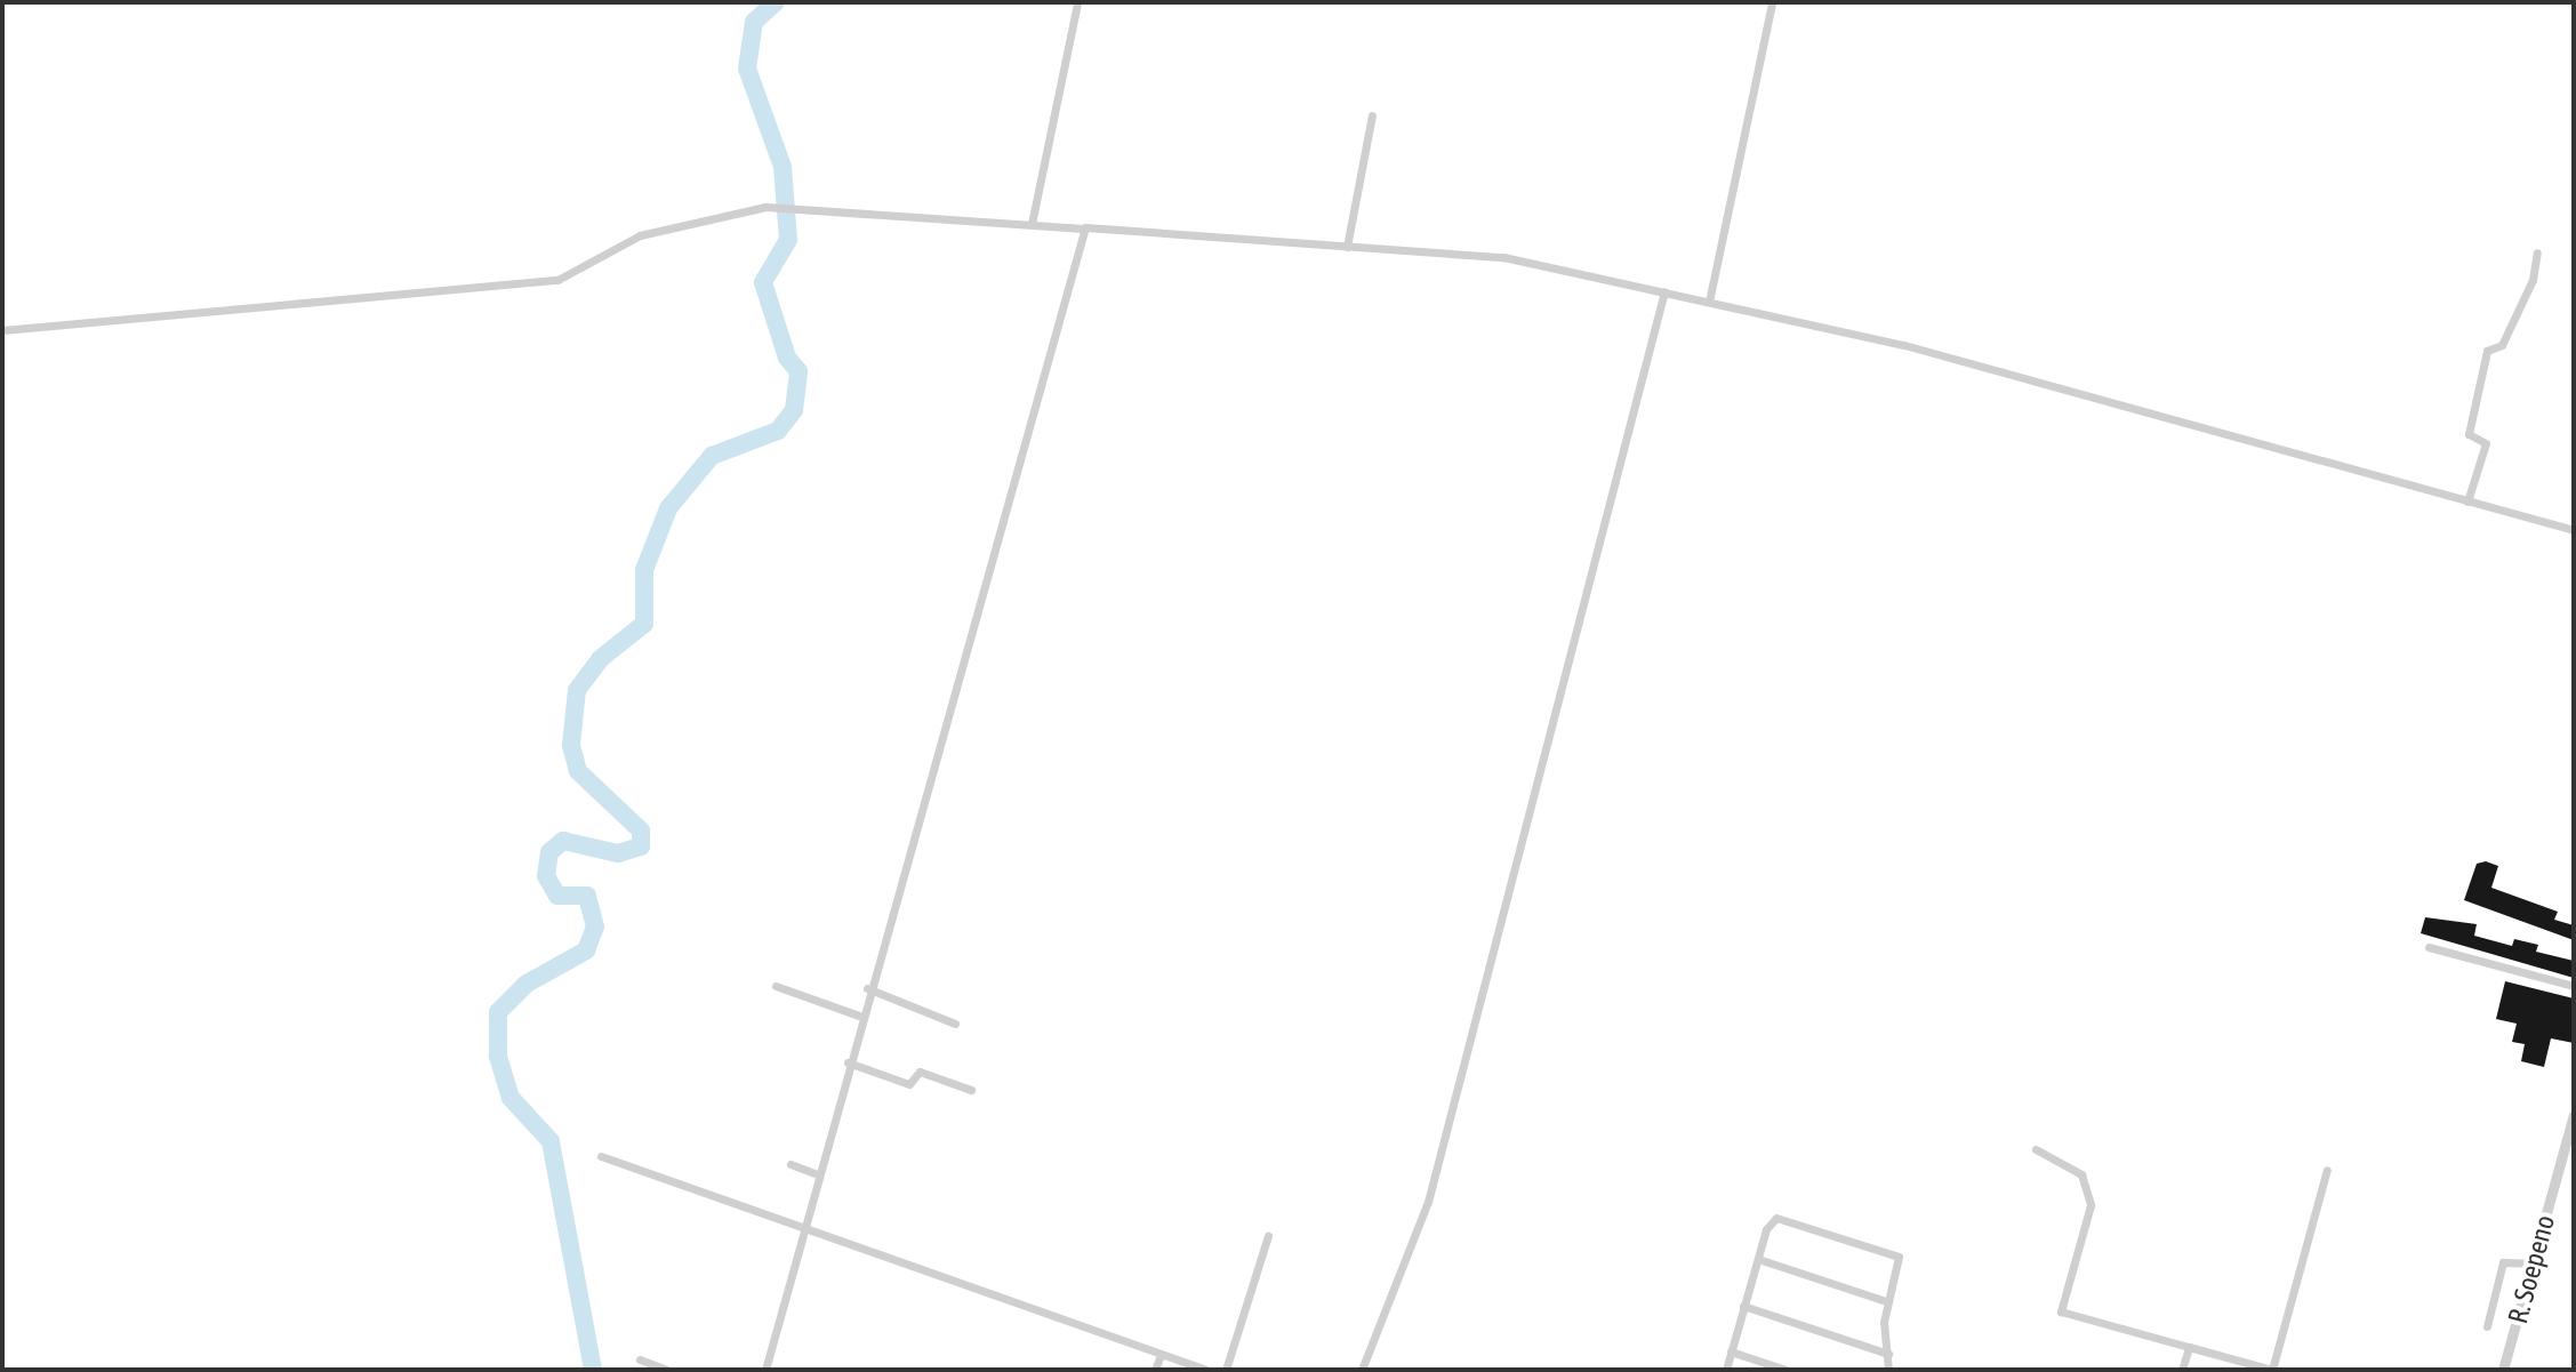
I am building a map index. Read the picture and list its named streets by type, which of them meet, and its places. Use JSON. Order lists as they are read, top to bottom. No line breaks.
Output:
{"streets":{"street":["R. Soepeno"]}}
